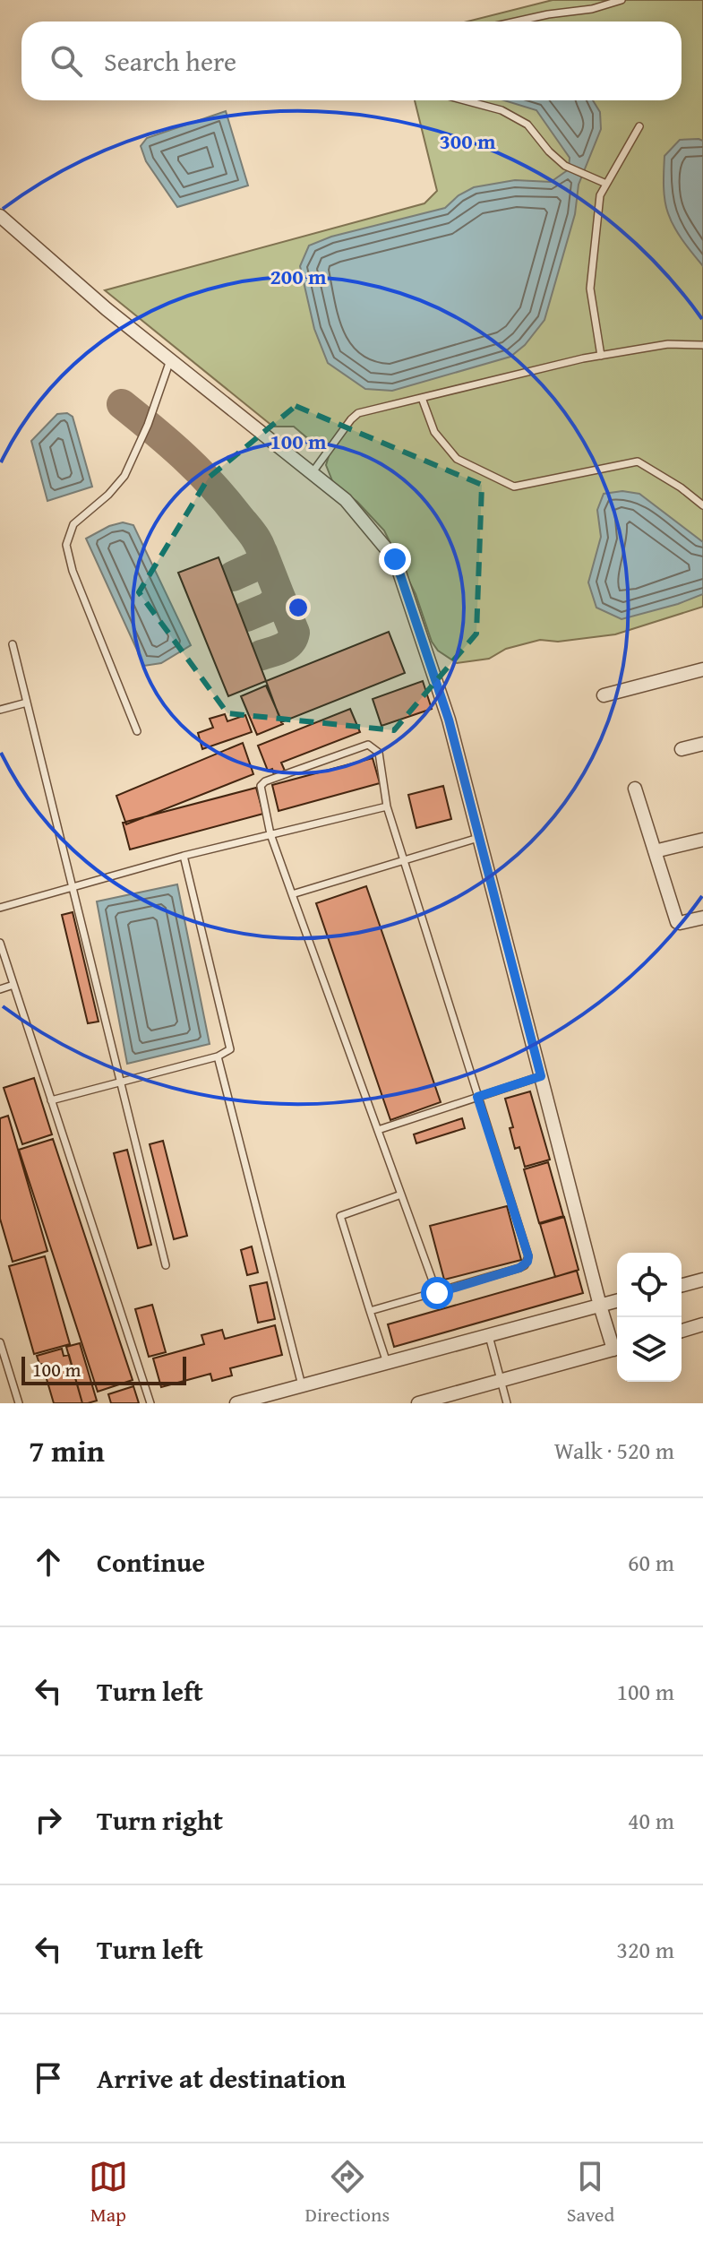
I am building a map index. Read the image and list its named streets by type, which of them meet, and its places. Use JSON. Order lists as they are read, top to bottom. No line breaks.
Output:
{"scale_bar":"100 m","page":{"search":"Search here","scale":"100 m","heading":["7 min","Walk · 520 m"],"list":[["Continue","60 m"],["Turn left","100 m"],["Turn right","40 m"],["Turn left","320 m"],"Arrive at destination"],"nav":["Map","Directions","Saved"]},"rings":["300 m","200 m","100 m"]}
